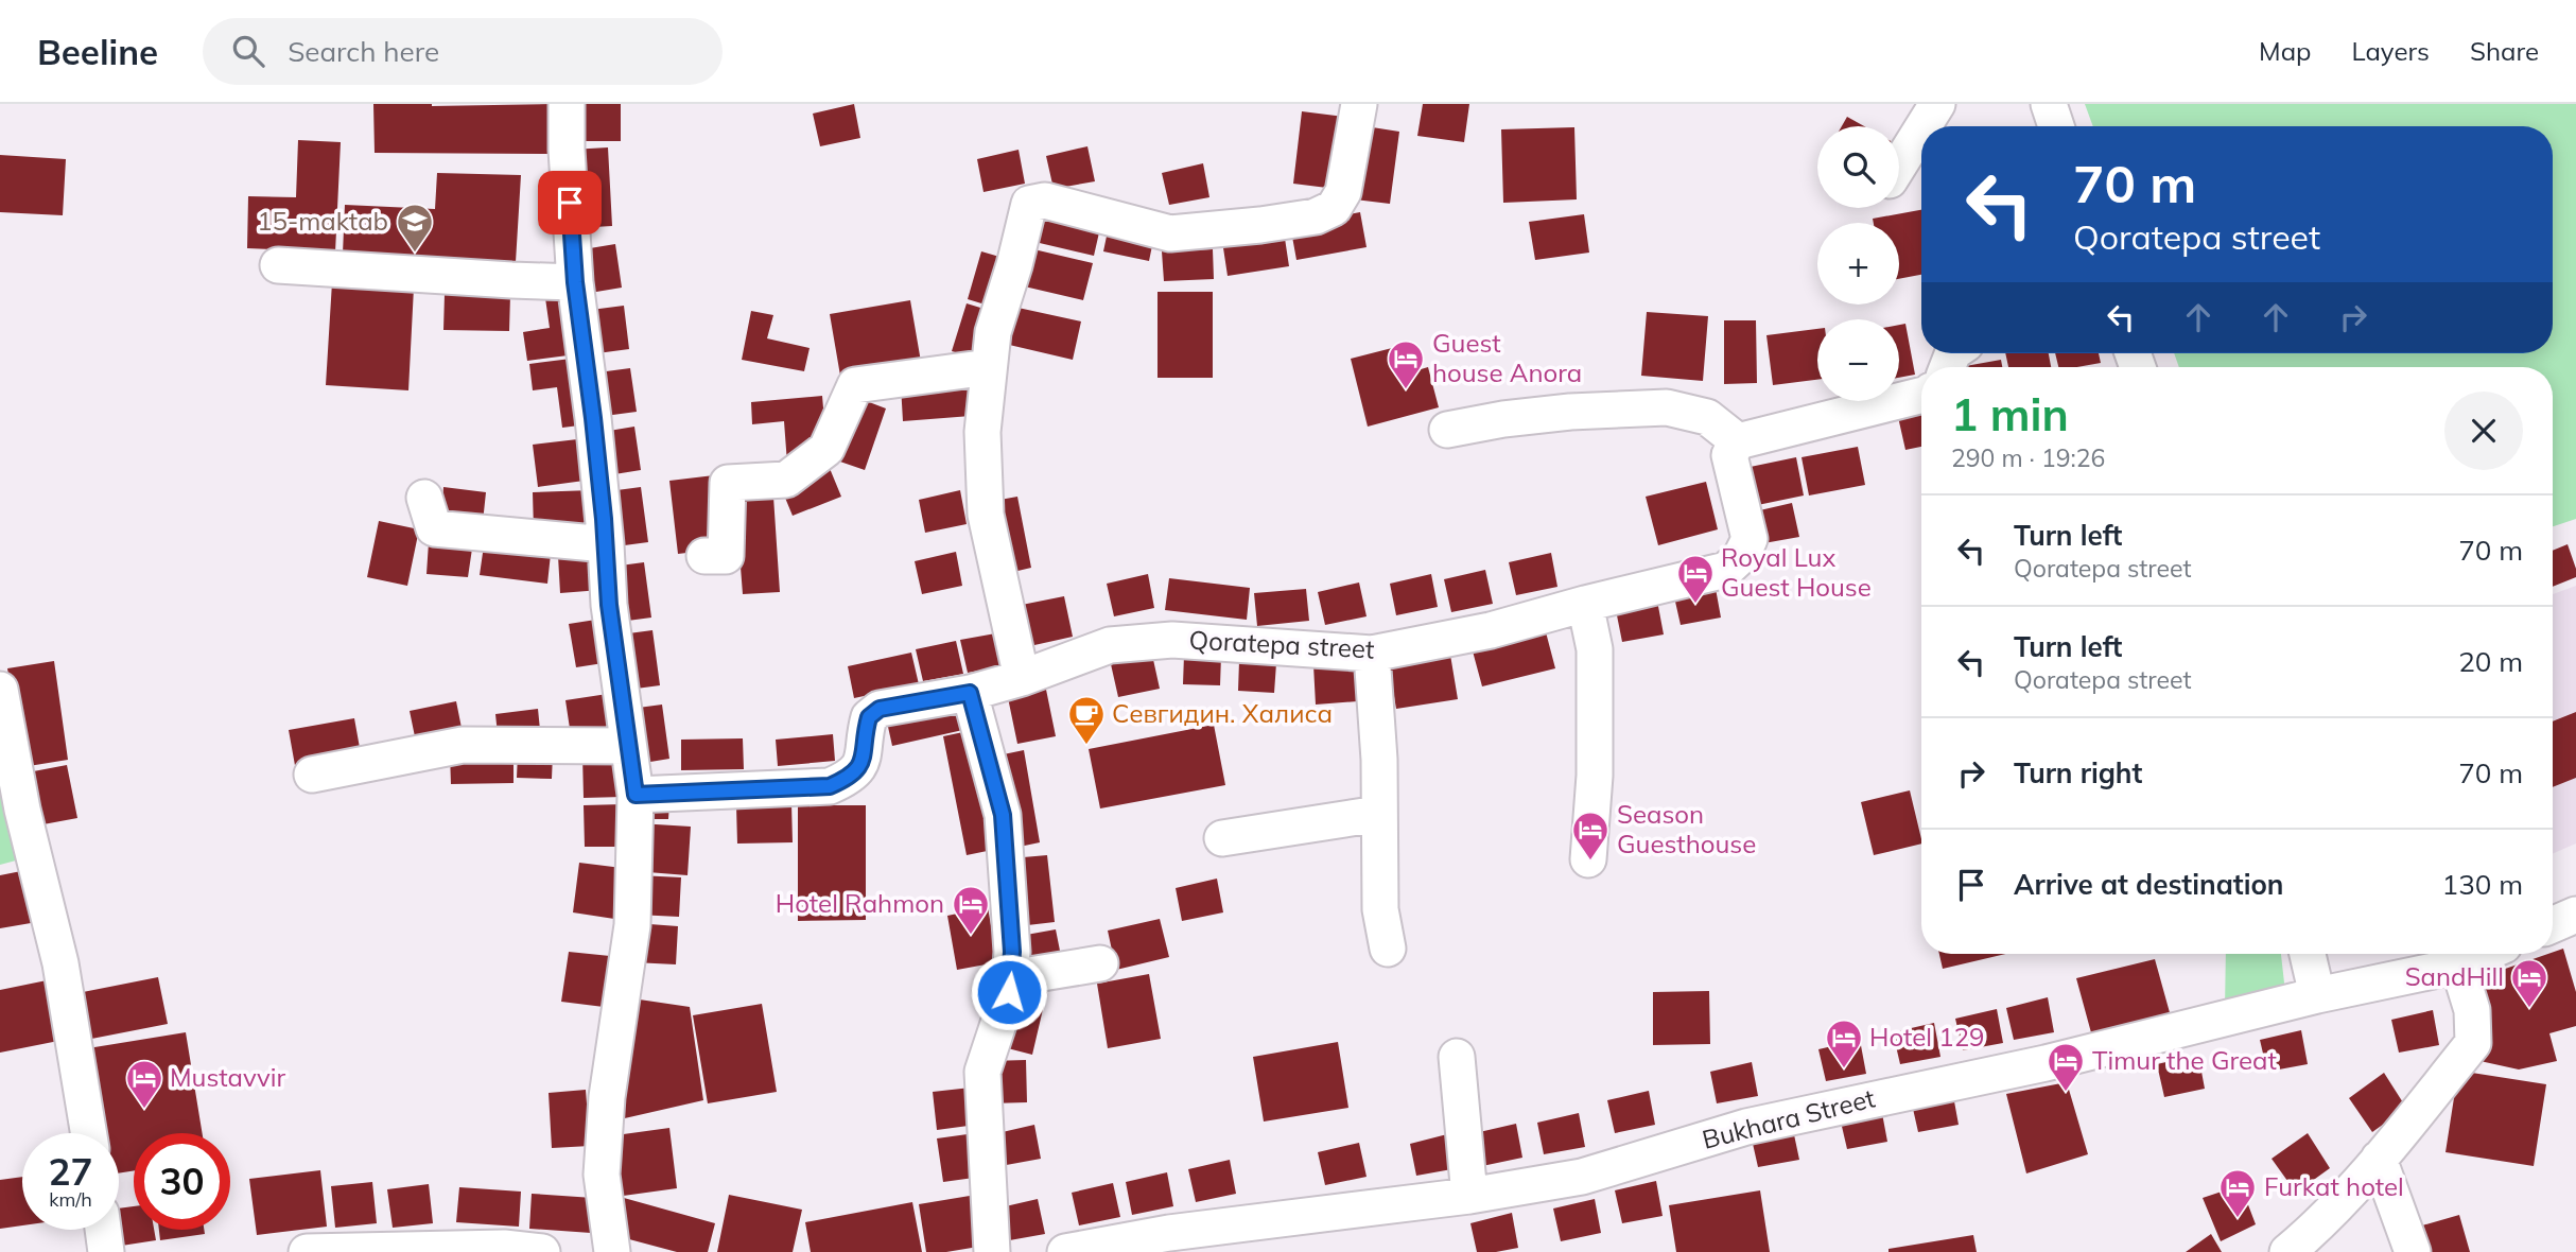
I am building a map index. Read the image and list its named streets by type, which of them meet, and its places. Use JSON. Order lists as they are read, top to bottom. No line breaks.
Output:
{"streets":{"street":["Qoratepa street","Bukhara Street"]},"places":{"school or university":["15-maktab"],"hotel":["Guest house Anora","Royal Lux Guest House","Season Guesthouse","Hotel Rahmon","SandHill","Hotel 129","Timur the Great","Mustavvir","Furkat hotel"],"cafe":["Севгидин. Халиса"]},"page":{"header":"Beeline","search":"Search here","nav":["Map","Layers","Share"],"map_buttons":["+","−"],"turn":["70 m","Qoratepa street"],"heading":["1 min","290 m · 19:26"],"list":[{"name":"Turn left","note":"Qoratepa street","value":"70 m"},{"name":"Turn left","note":"Qoratepa street","value":"20 m"},{"name":"Turn right","value":"70 m"},{"name":"Arrive at destination","value":"130 m"}],"speed":"27 km/h","limit":"30"}}
